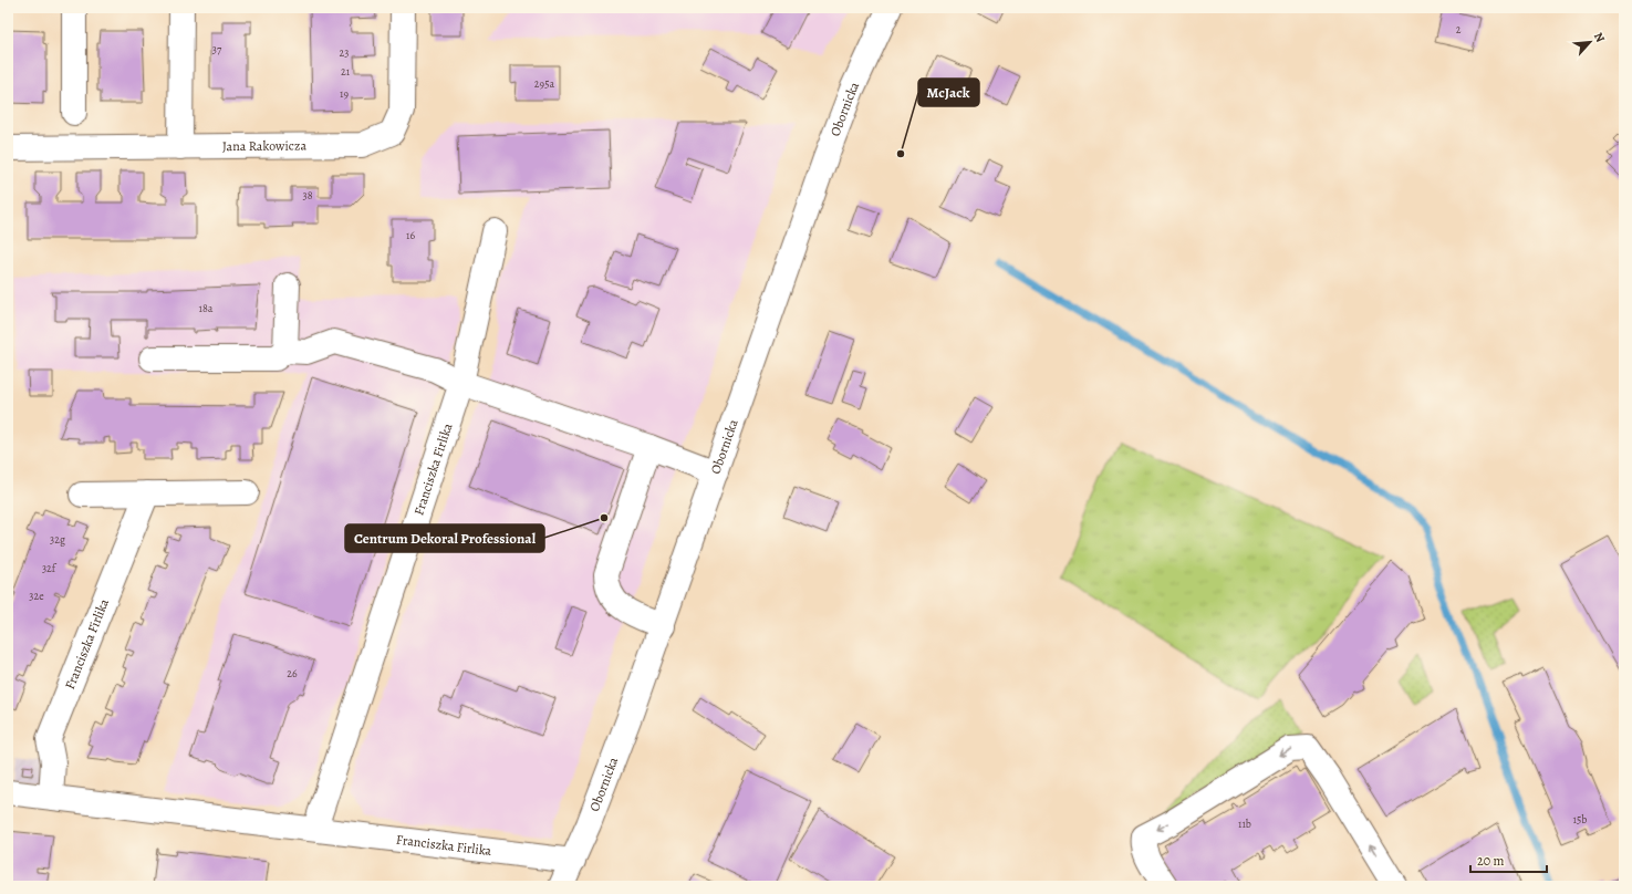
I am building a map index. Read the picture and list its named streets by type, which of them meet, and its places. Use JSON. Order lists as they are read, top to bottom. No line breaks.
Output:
{"streets":{"street":["Obornicka","Jana Rakowicza","Franciszka Firlika"]},"crossings":[["Obornicka","Franciszka Firlika"]],"places":["McJack","Centrum Dekoral Professional"],"house_numbers":["2","37","23","21","295a","19","38","16","18a","32g","32f","32e","26","15b","11b"],"scale_bar":"20 m","north":"top right"}
